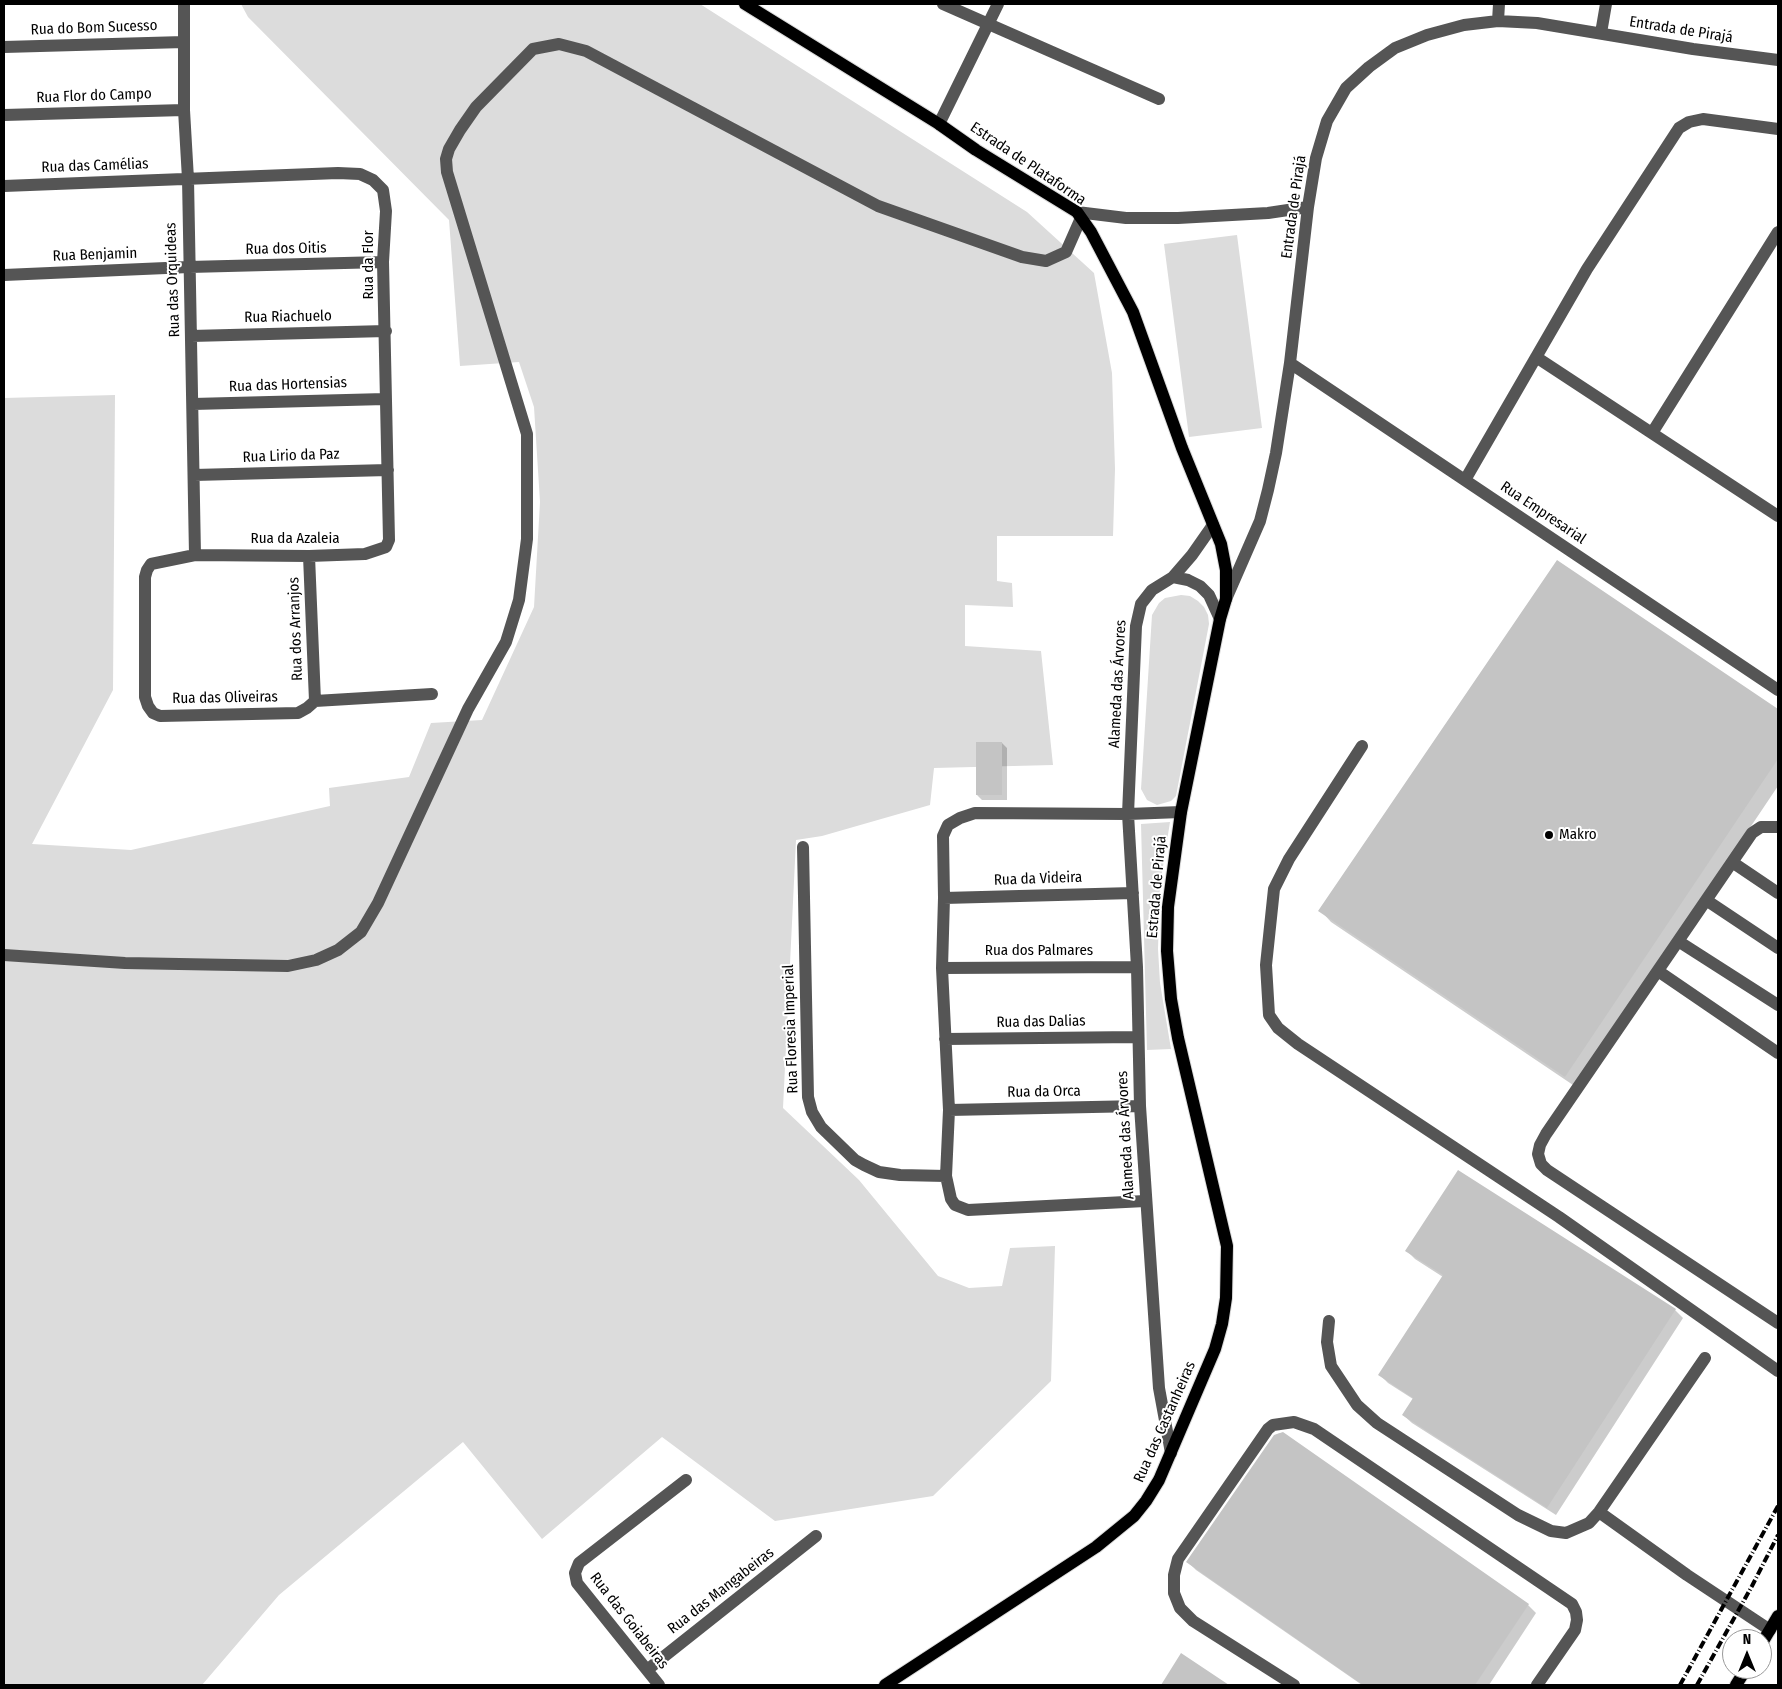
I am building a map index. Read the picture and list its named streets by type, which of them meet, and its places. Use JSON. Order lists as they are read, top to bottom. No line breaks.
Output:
{"streets":{"main road":["Estrada de Plataforma","Estrada de Pirajá","Rua das Castanheiras"],"street":["Rua do Bom Sucesso","Entrada de Pirajá","Rua Flor do Campo","Rua das Camélias","Rua dos Oitis","Rua Benjamin","Rua da Flor","Rua das Orquideas","Rua Riachuelo","Rua das Hortensias","Rua Lirio da Paz","Rua Empresarial","Rua da Azaleia","Rua dos Arranjos","Alameda das Árvores","Rua das Oliveiras","Rua da Videira","Rua dos Palmares","Rua das Dalias","Rua Floresia Imperial","Rua da Orca","Rua das Mangabeiras","Rua das Goiabeiras"]},"crossings":[["Rua do Bom Sucesso","Rua das Orquideas"],["Entrada de Pirajá","Estrada de Plataforma"],["Entrada de Pirajá","Rua Empresarial"],["Rua Flor do Campo","Rua das Orquideas"],["Estrada de Plataforma","Alameda das Árvores"],["Estrada de Plataforma","Estrada de Pirajá"],["Rua das Camélias","Rua da Flor"],["Rua das Camélias","Rua das Orquideas"],["Rua dos Oitis","Rua Benjamin"],["Rua dos Oitis","Rua da Flor"],["Rua dos Oitis","Rua das Orquideas"],["Rua Benjamin","Rua das Orquideas"],["Rua da Flor","Rua das Orquideas"],["Rua da Flor","Rua Riachuelo"],["Rua da Flor","Rua das Hortensias"],["Rua da Flor","Rua Lirio da Paz"],["Rua da Flor","Rua da Azaleia"],["Rua das Orquideas","Rua Riachuelo"],["Rua das Orquideas","Rua das Hortensias"],["Rua das Orquideas","Rua Lirio da Paz"],["Rua das Orquideas","Rua da Azaleia"],["Rua das Orquideas","Rua das Oliveiras"],["Rua da Azaleia","Rua dos Arranjos"],["Rua da Azaleia","Rua das Oliveiras"],["Rua dos Arranjos","Rua das Oliveiras"],["Alameda das Árvores","Rua da Videira"],["Alameda das Árvores","Rua dos Palmares"],["Alameda das Árvores","Rua das Dalias"],["Alameda das Árvores","Rua da Orca"],["Alameda das Árvores","Rua das Castanheiras"],["Estrada de Pirajá","Rua das Castanheiras"],["Rua das Mangabeiras","Rua das Goiabeiras"]],"places":["Makro"],"north":"top"}
